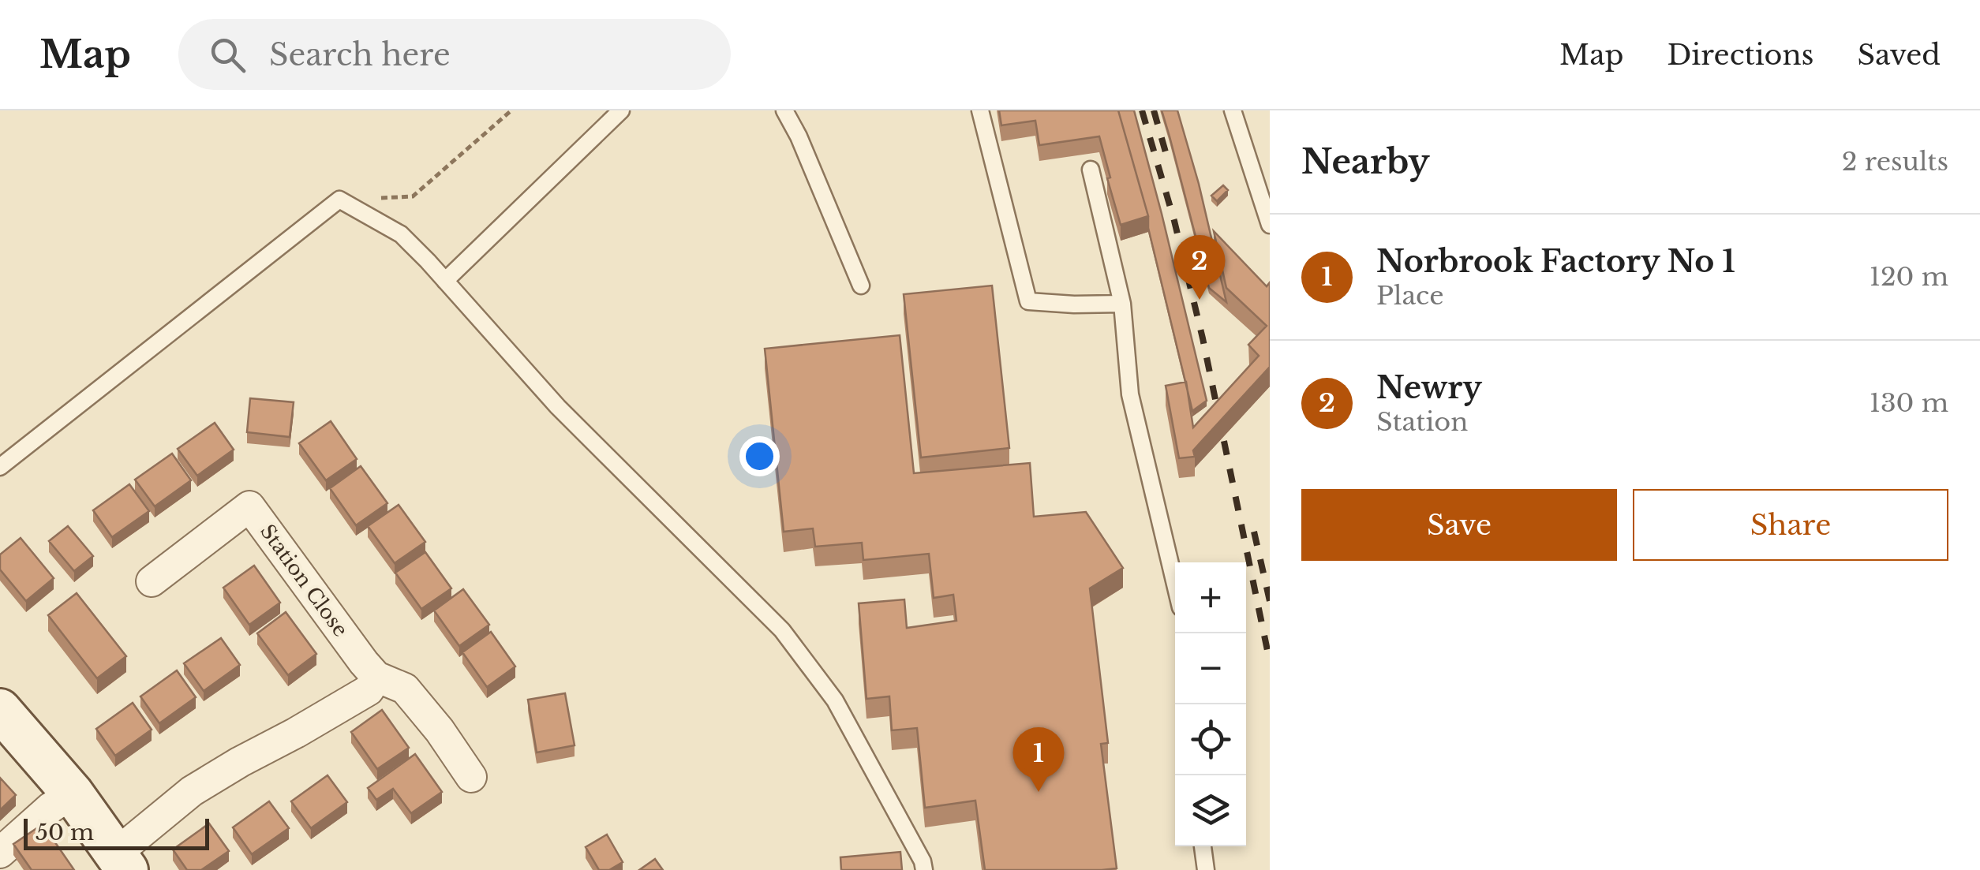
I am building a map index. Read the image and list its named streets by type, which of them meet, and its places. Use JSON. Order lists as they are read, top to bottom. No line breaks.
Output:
{"streets":{"street":["Station Close"]},"scale_bar":"50 m","page":{"header":"Map","search":"Search here","nav":["Map","Directions","Saved"],"heading":["Nearby","2 results"],"list":[{"mark":"1","name":"Norbrook Factory No 1","note":"Place","value":"120 m"},{"mark":"2","name":"Newry","note":"Station","value":"130 m"}],"pins":["2","1"],"buttons":["Save","Share"],"map_buttons":["+","−"],"scale":"50 m"}}
